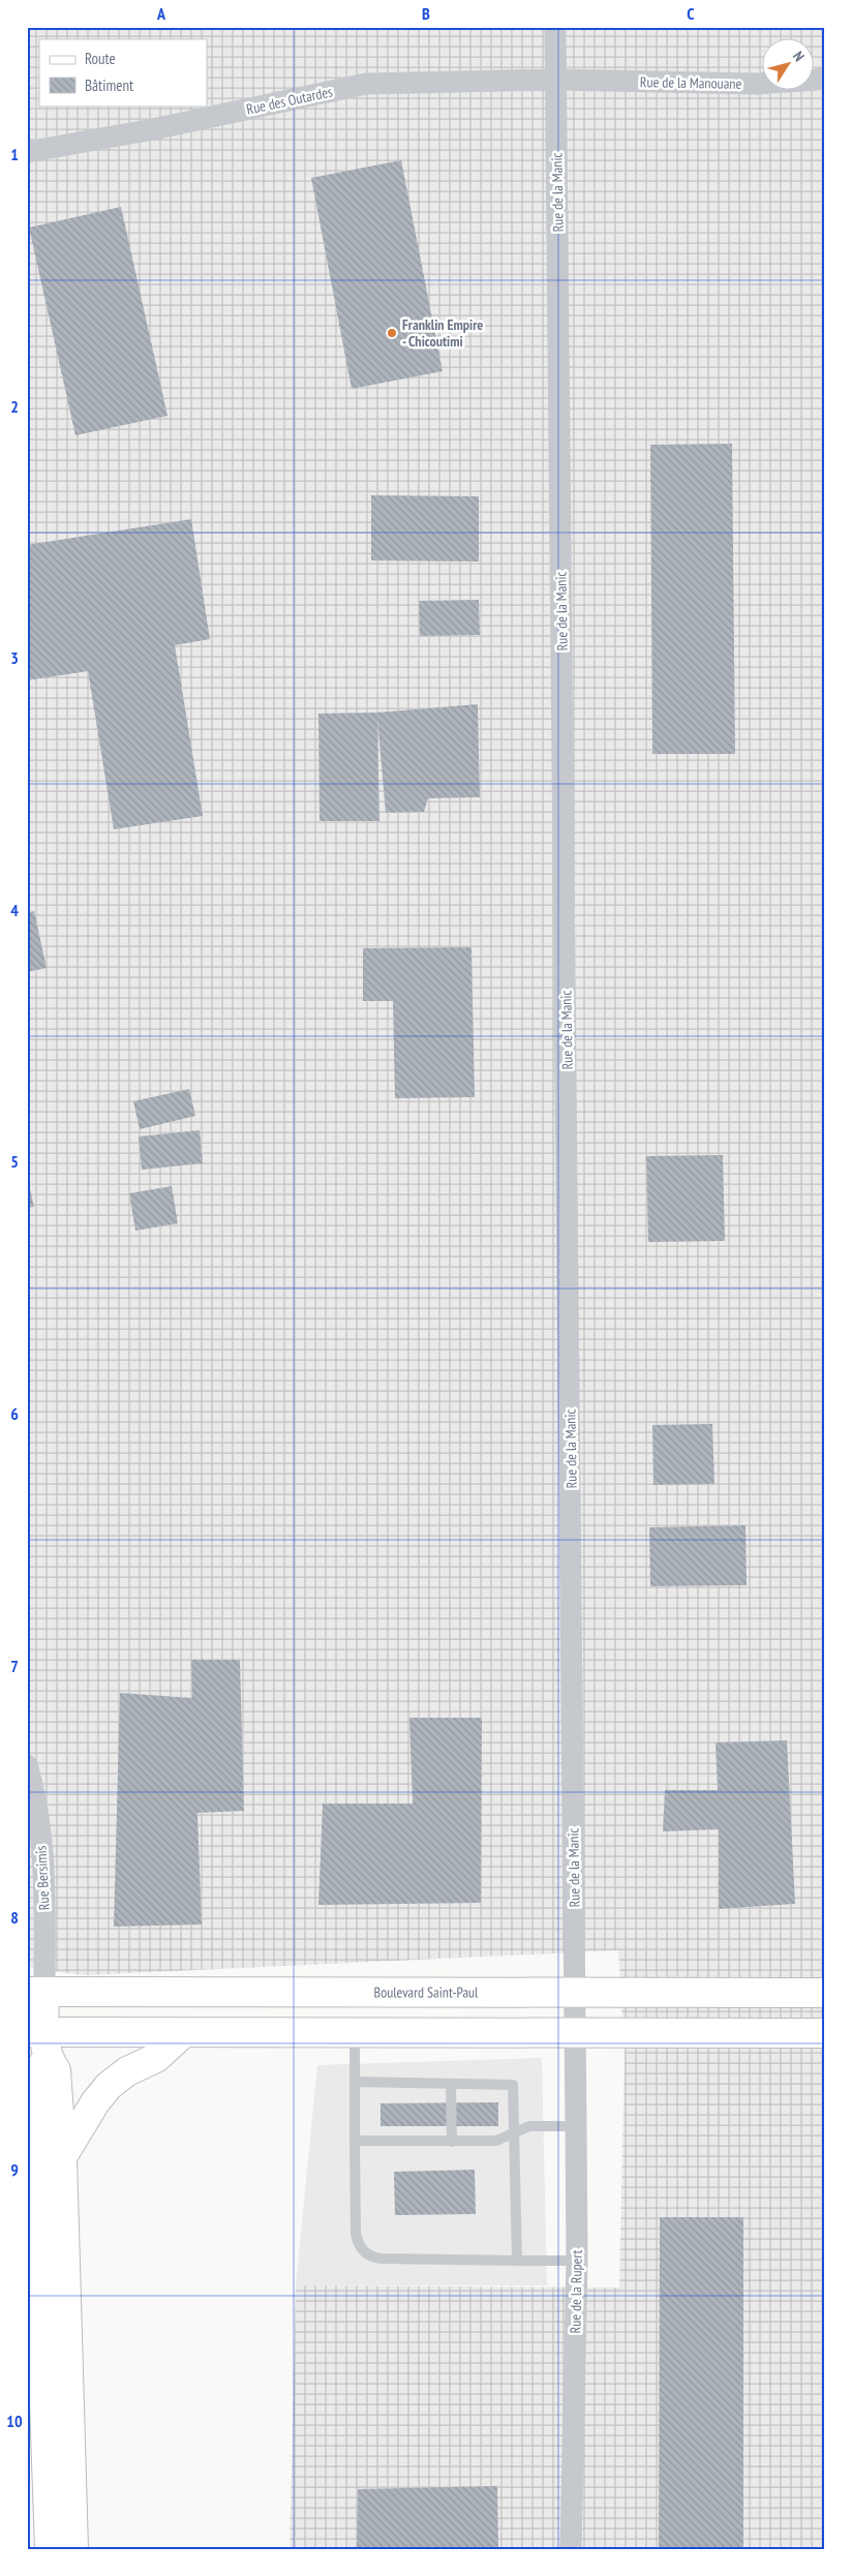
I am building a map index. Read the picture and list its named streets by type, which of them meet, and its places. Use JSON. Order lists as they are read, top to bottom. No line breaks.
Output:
{"streets":{"main road":["Boulevard Saint-Paul"],"street":["Rue de la Manouane","Rue des Outardes","Rue de la Manic","Rue Bersimis","Rue de la Rupert"]},"crossings":[["Rue de la Manouane","Rue des Outardes"],["Rue de la Manouane","Rue de la Manic"],["Rue des Outardes","Rue de la Manic"],["Rue de la Manic","Boulevard Saint-Paul"],["Rue de la Manic","Rue de la Rupert"],["Rue Bersimis","Boulevard Saint-Paul"]],"places":["Franklin Empire - Chicoutimi"],"legend":["Route","Bâtiment"],"north":"top right","grid":{"columns":["A","B","C"],"rows":["1","2","3","4","5","6","7","8","9","10"]}}
